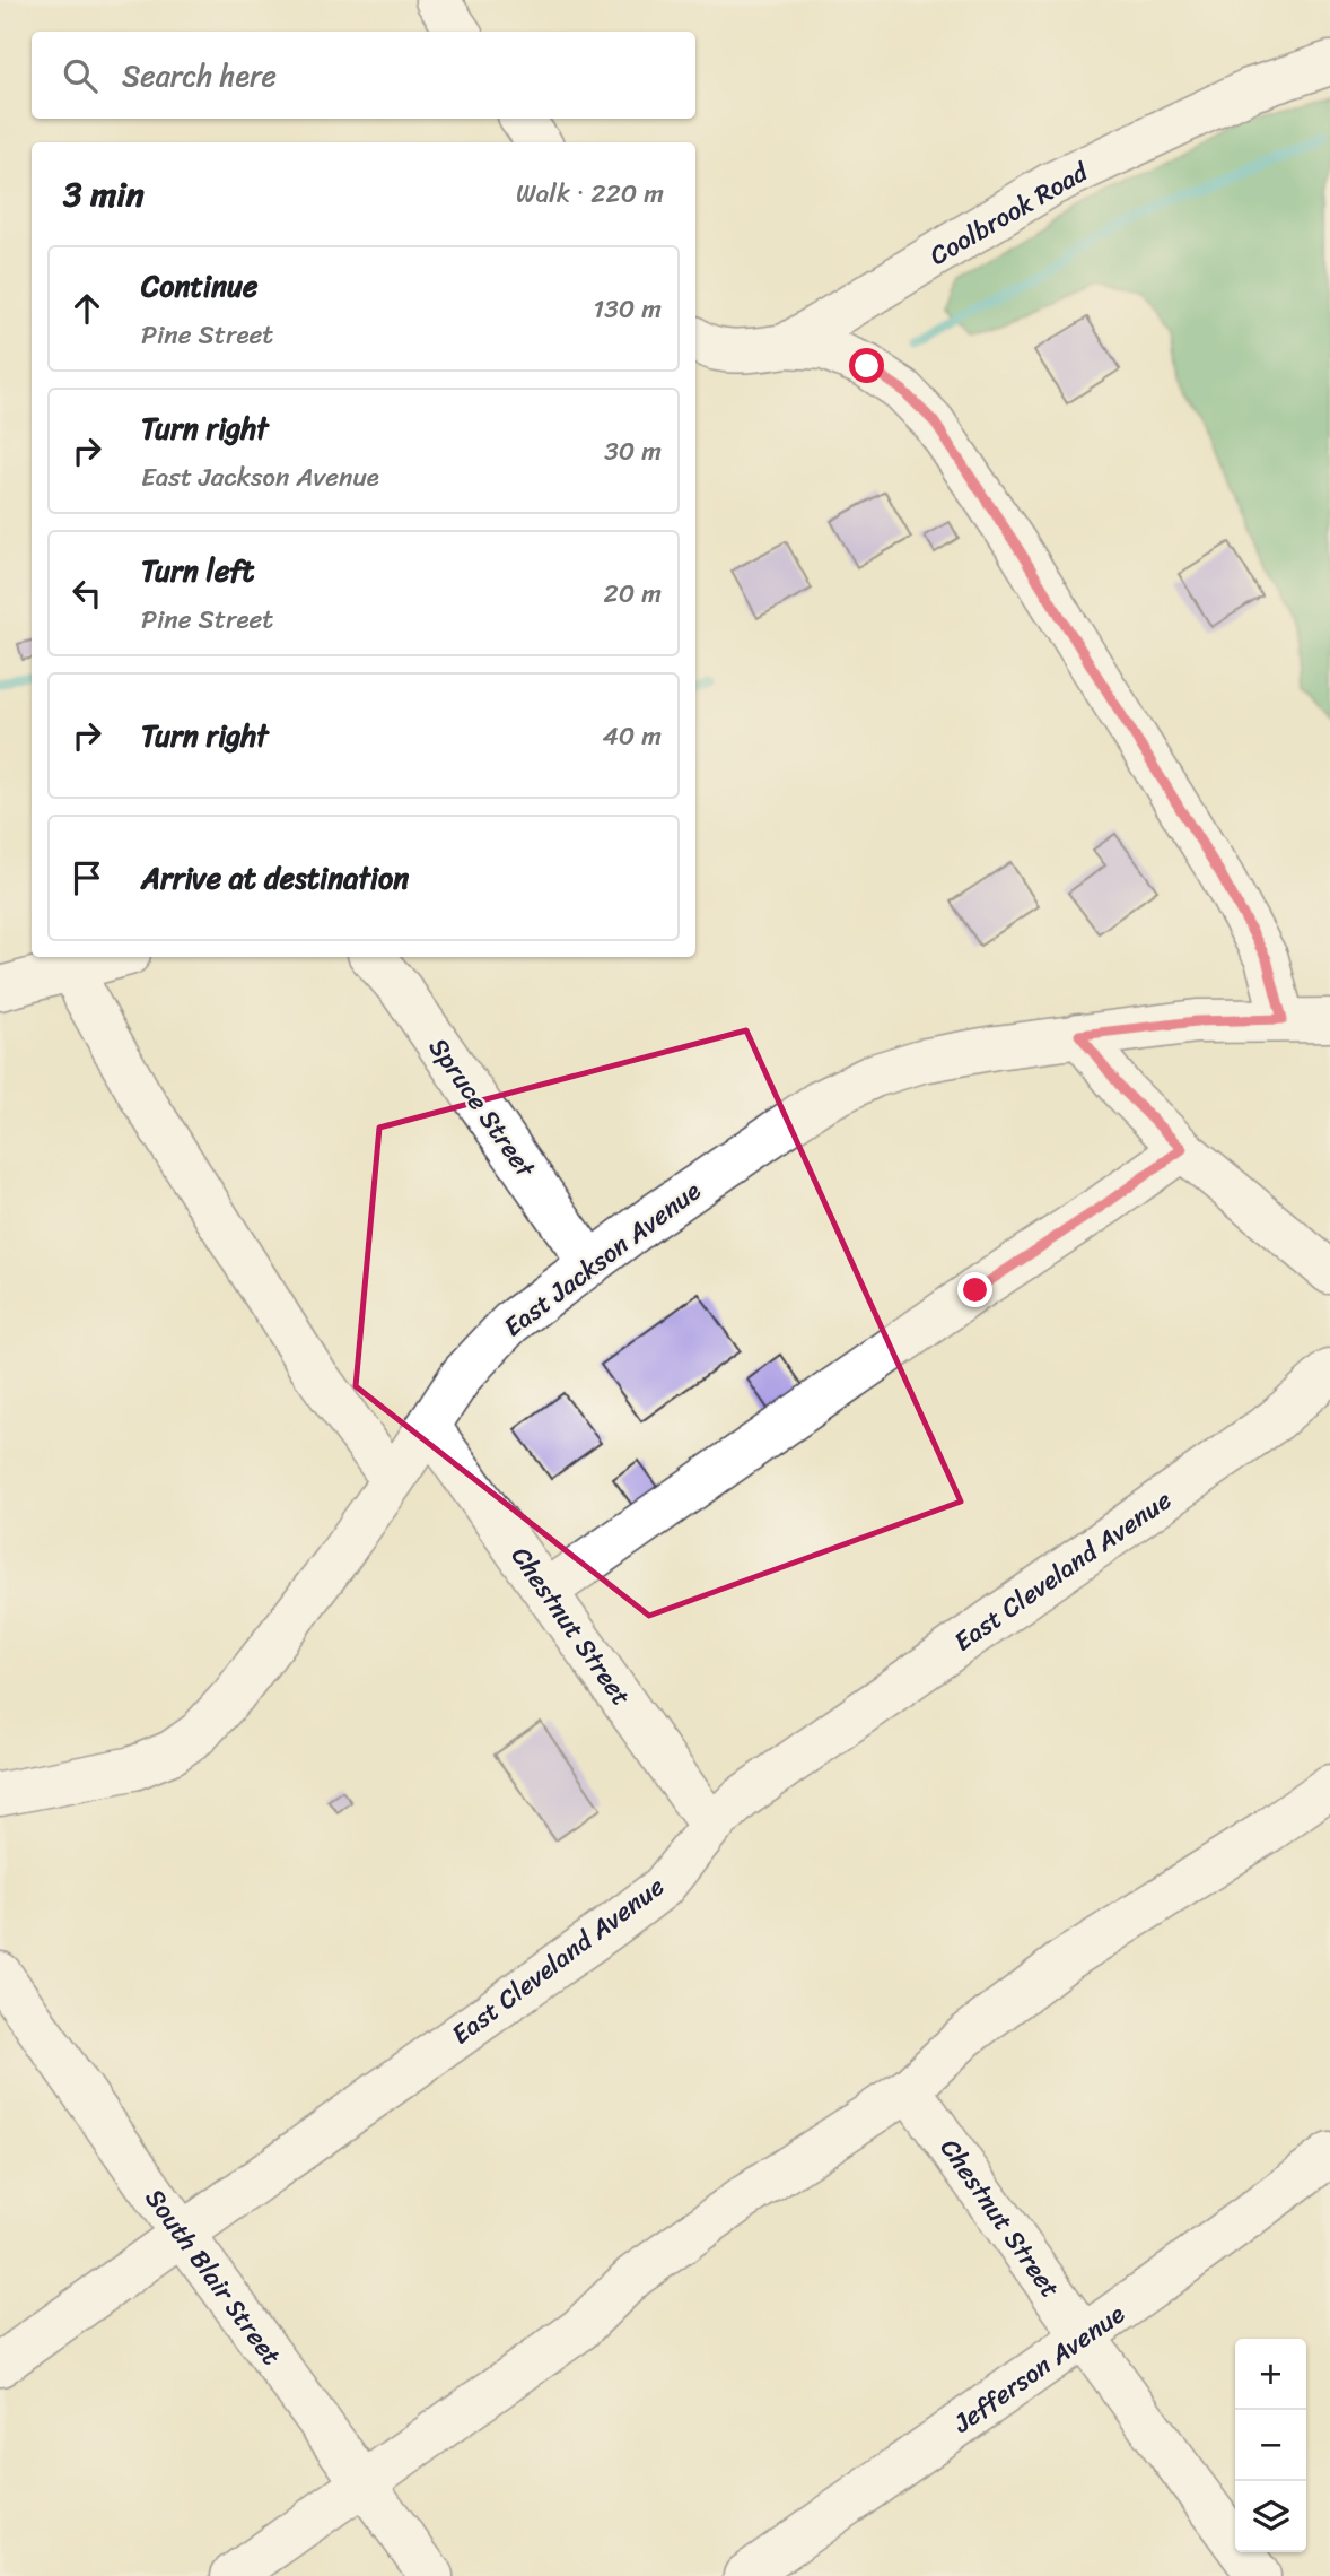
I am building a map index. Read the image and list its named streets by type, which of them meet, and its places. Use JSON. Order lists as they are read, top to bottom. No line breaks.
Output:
{"streets":{"street":["Coolbrook Road","Spruce Street","East Jackson Avenue","East Cleveland Avenue","Chestnut Street","South Blair Street","Jefferson Avenue"]},"crossings":[["Spruce Street","East Jackson Avenue"],["East Jackson Avenue","Chestnut Street"],["East Cleveland Avenue","Chestnut Street"],["East Cleveland Avenue","South Blair Street"],["Chestnut Street","Jefferson Avenue"]],"page":{"search":"Search here","heading":["3 min","Walk · 220 m"],"list":[["Continue","Pine Street","130 m"],["Turn right","East Jackson Avenue","30 m"],["Turn left","Pine Street","20 m"],["Turn right","40 m"],"Arrive at destination"],"map_buttons":["+","−"]}}
